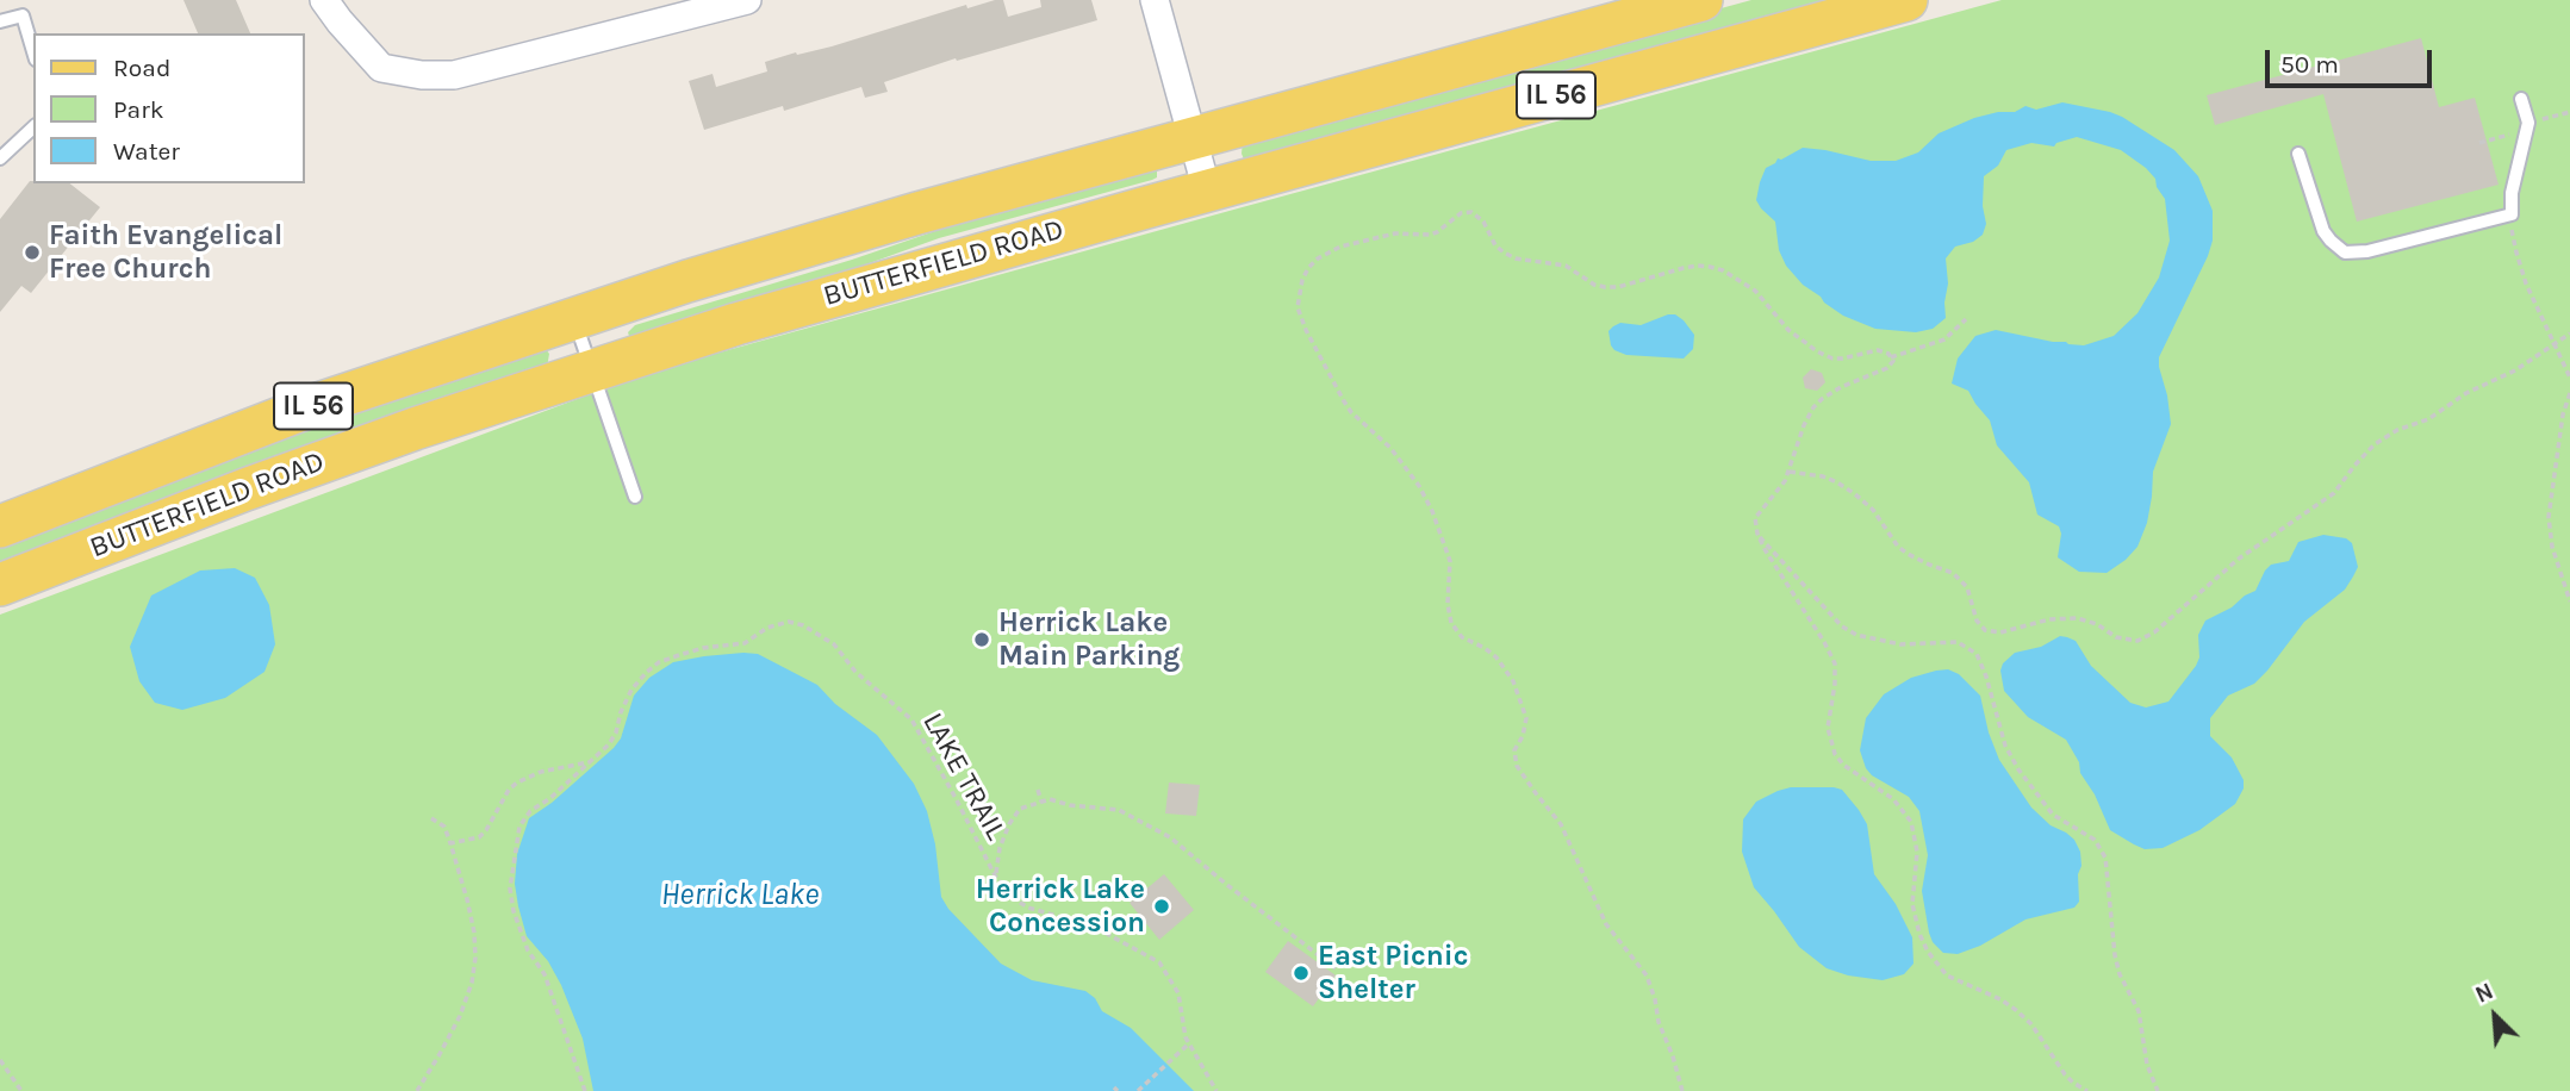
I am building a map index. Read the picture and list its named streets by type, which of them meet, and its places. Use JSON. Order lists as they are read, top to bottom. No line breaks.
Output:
{"streets":{"main road":["IL 56","BUTTERFIELD ROAD"],"path":["LAKE TRAIL"]},"water":["Herrick Lake"],"places":["Faith Evangelical Free Church","Herrick Lake Main Parking","Herrick Lake Concession","East Picnic Shelter"],"legend":["Road","Park","Water"],"scale_bar":"50 m","north":"top left"}
